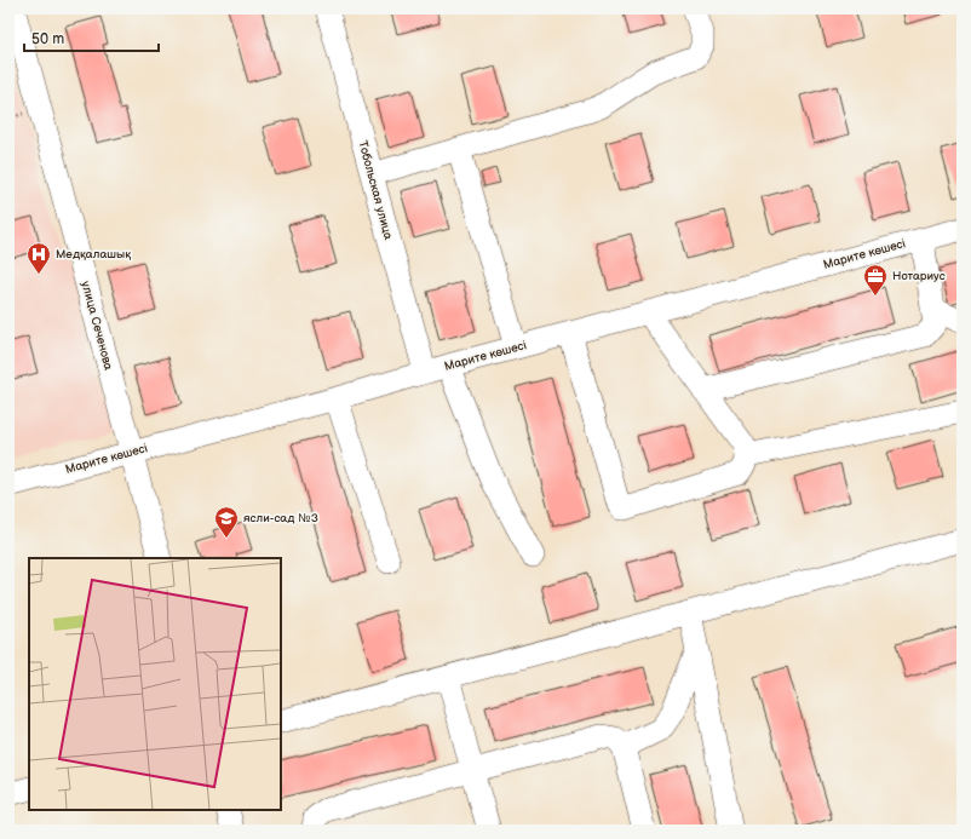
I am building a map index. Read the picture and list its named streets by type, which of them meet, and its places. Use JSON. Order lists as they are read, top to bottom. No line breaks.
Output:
{"streets":{"street":["Тобольская улица","Марите көшесі","улица Сеченова"]},"crossings":[["Тобольская улица","Марите көшесі"],["Марите көшесі","улица Сеченова"]],"places":{"hospital":["Медқалашық"],"office":["Нотариус"],"school or university":["ясли-сад №3"]},"scale_bar":"50 m"}
